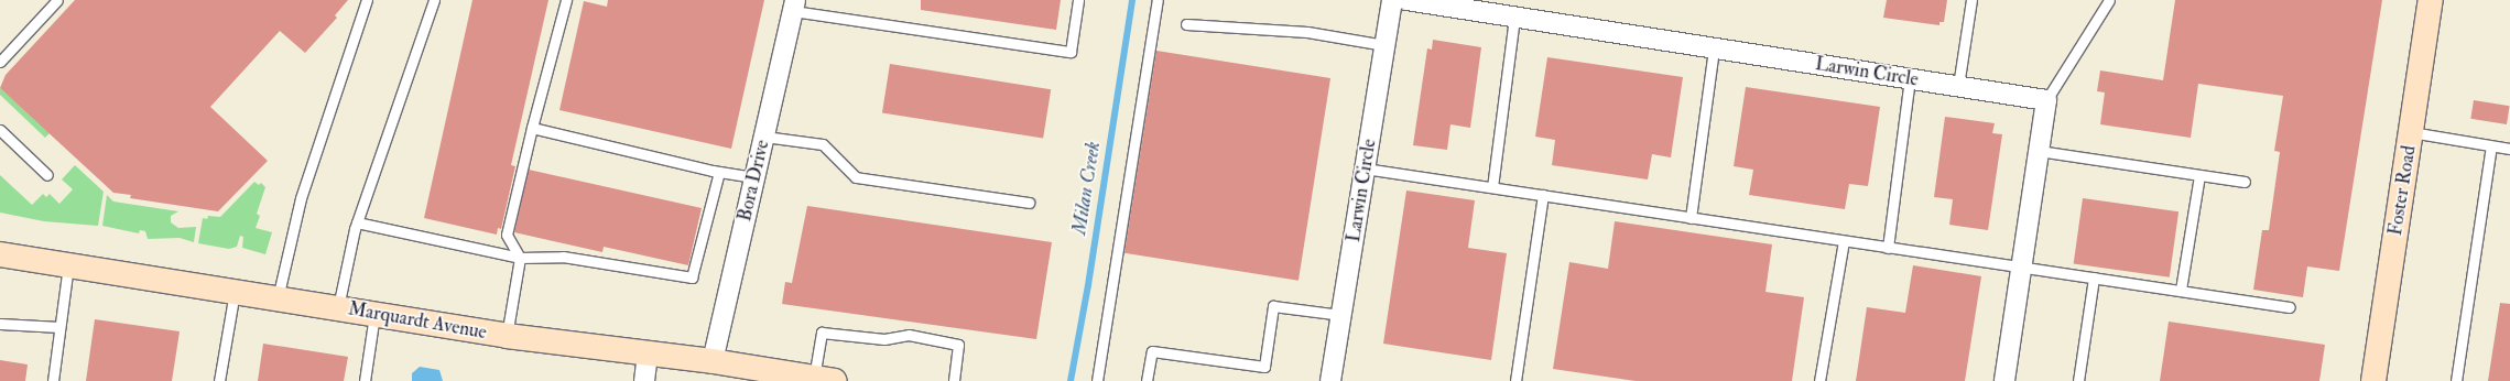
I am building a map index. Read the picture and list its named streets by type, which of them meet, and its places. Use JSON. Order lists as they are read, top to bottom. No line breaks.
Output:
{"streets":{"street":["Larwin Circle","Bora Drive","Foster Road","Marquardt Avenue"]},"crossings":[["Bora Drive","Marquardt Avenue"]],"water":["Milan Creek"]}
